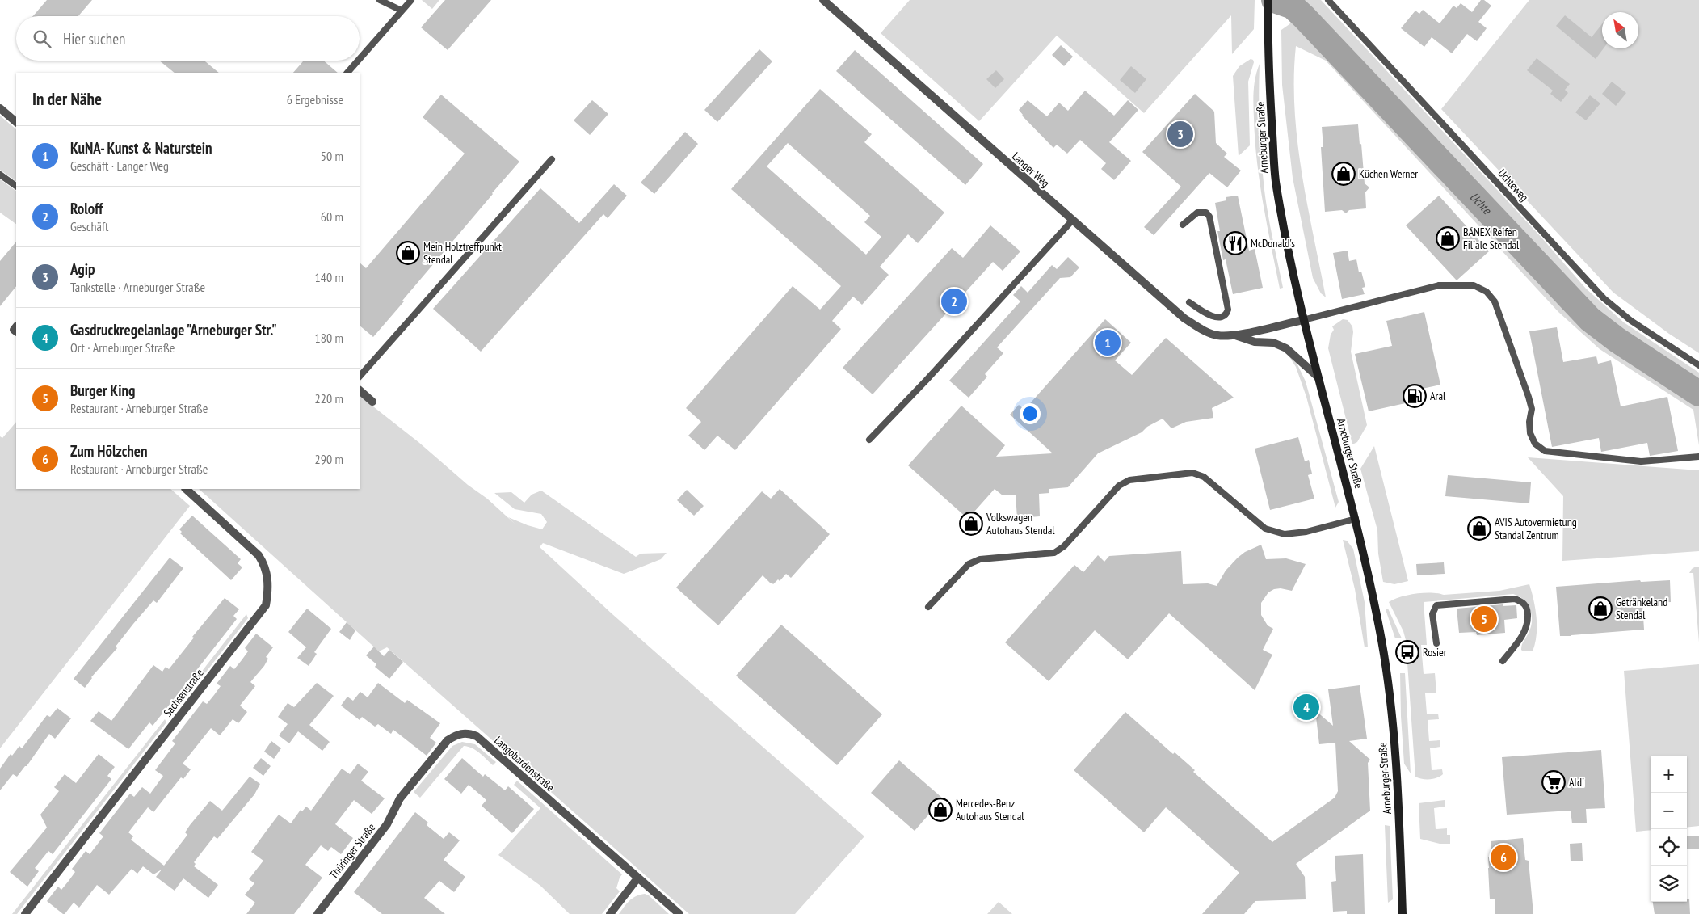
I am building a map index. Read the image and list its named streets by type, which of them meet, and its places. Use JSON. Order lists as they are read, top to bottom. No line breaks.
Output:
{"streets":{"main road":["Arneburger Straße"],"street":["Langer Weg","Sachsenstraße","Langobardenstraße","Thüringer Straße"],"lane":["Uchteweg"]},"crossings":[["Arneburger Straße","Langer Weg"],["Langobardenstraße","Thüringer Straße"]],"water":["Uchte"],"places":{"shop":["Küchen Werner","BÄNEX Reifen Filiale Stendal","Mein Holztreffpunkt Stendal","Volkswagen Autohaus Stendal","AVIS Autovermietung Standal Zentrum","Getränkeland Stendal","Mercedes-Benz Autohaus Stendal"],"restaurant":["McDonald's"],"fuel station":["Aral"],"bus stop":["Rosier"],"supermarket":["Aldi"]},"north":"top left","page":{"search":"Hier suchen","heading":["In der Nähe","6 Ergebnisse"],"pins":["3","2","1","5","4","6"],"list":[{"mark":"1","name":"KuNA- Kunst & Naturstein","note":"Geschäft · Langer Weg","value":"50 m"},{"mark":"2","name":"Roloff","note":"Geschäft","value":"60 m"},{"mark":"3","name":"Agip","note":"Tankstelle · Arneburger Straße","value":"140 m"},{"mark":"4","name":"Gasdruckregelanlage \"Arneburger Str.\"","note":"Ort · Arneburger Straße","value":"180 m"},{"mark":"5","name":"Burger King","note":"Restaurant · Arneburger Straße","value":"220 m"},{"mark":"6","name":"Zum Hõlzchen","note":"Restaurant · Arneburger Straße","value":"290 m"}],"map_buttons":["+","−"]}}
